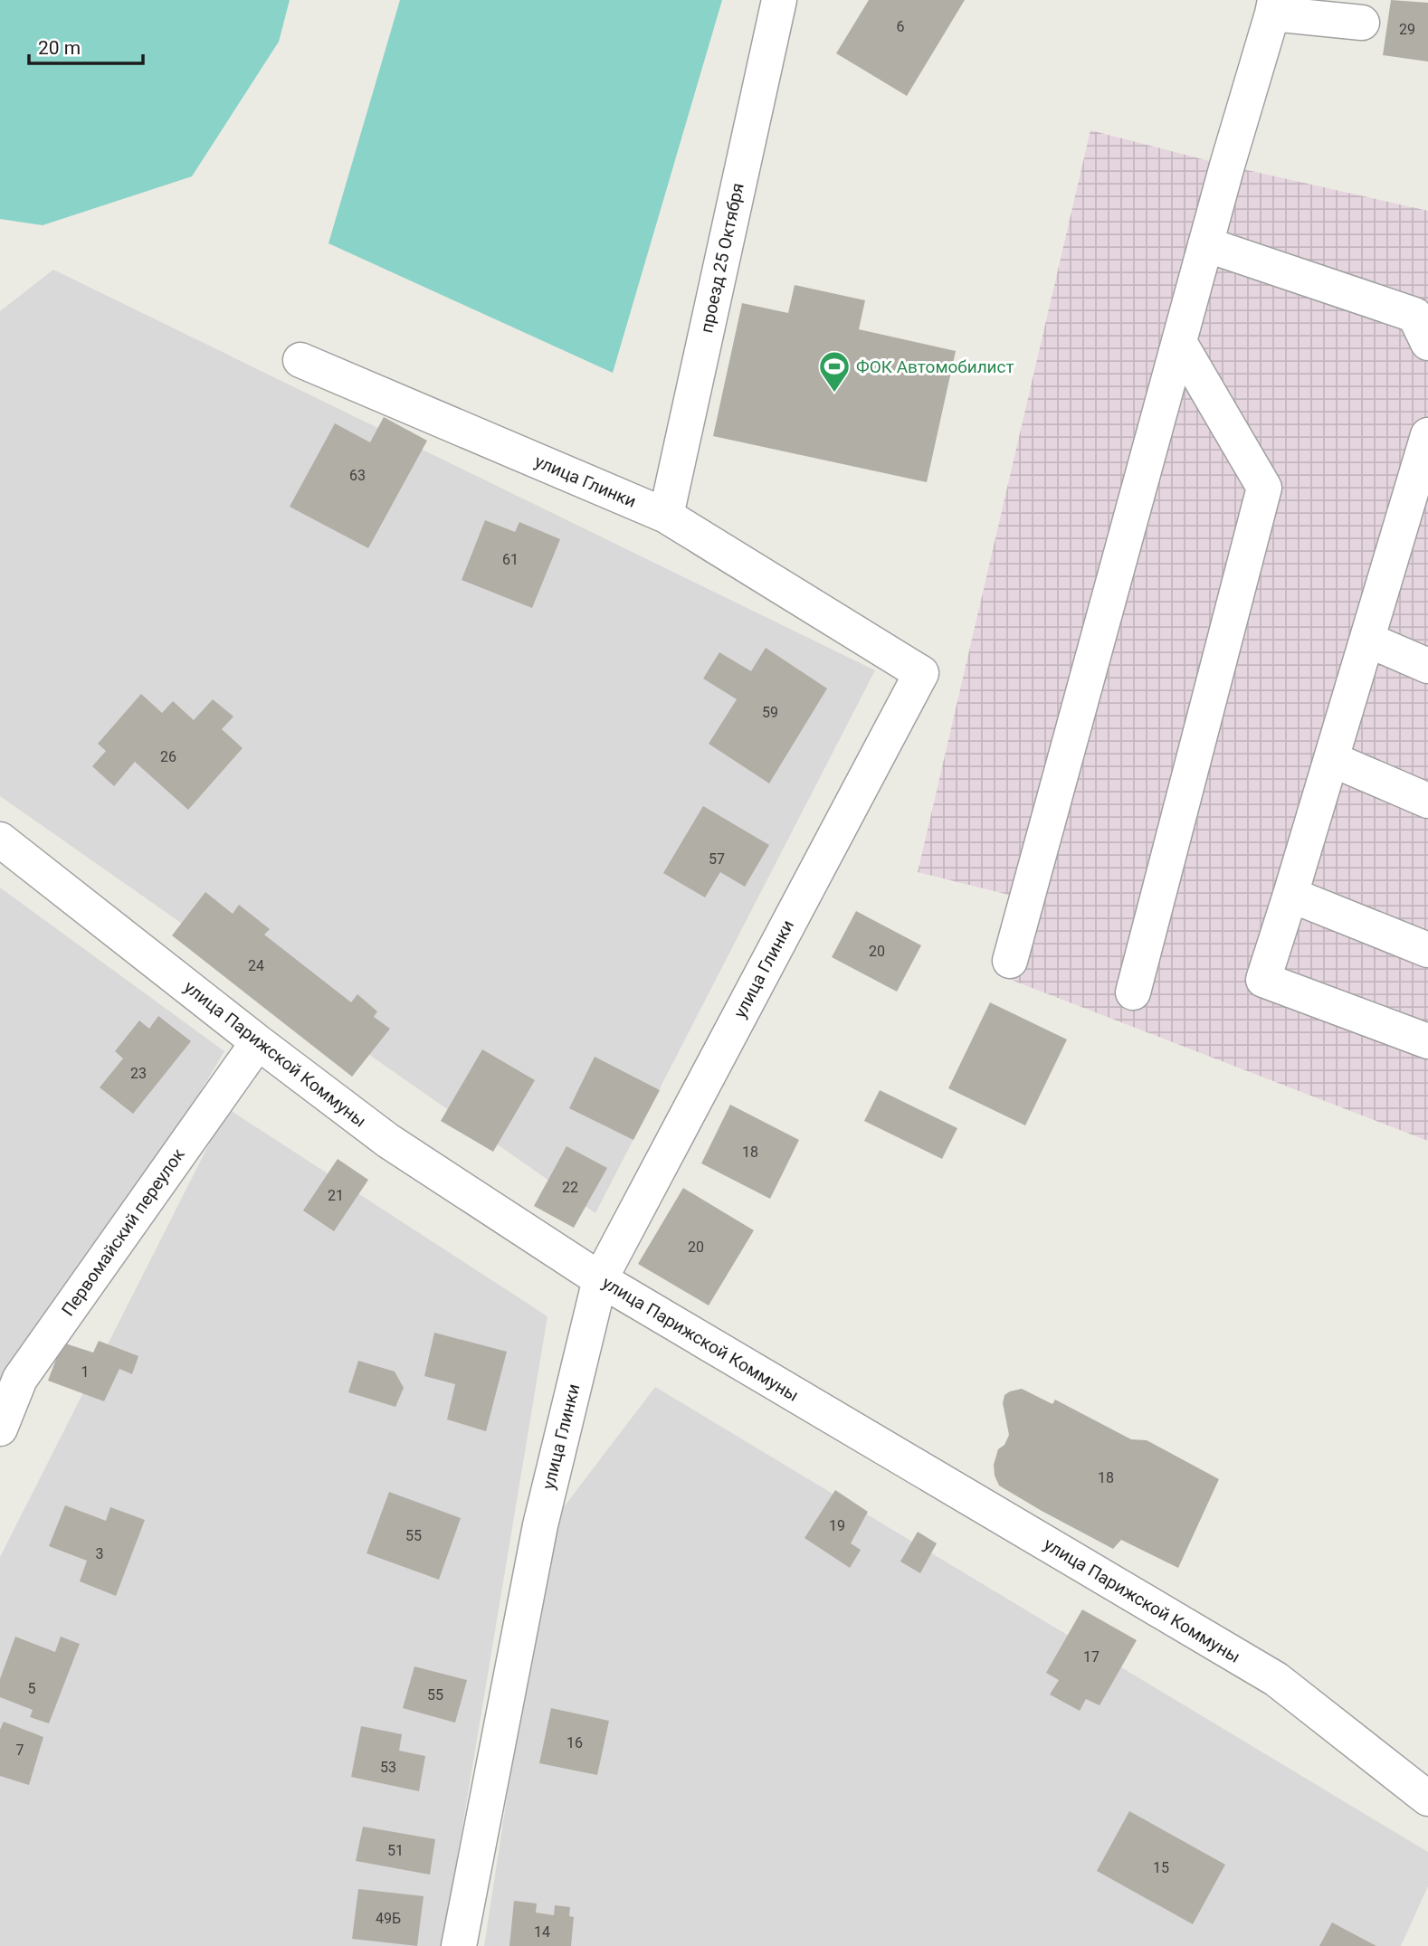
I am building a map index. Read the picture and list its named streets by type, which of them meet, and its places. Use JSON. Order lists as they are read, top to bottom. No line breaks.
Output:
{"streets":{"street":["проезд 25 Октября","улица Глинки","улица Парижской Коммуны","Первомайский переулок"]},"crossings":[["проезд 25 Октября","улица Глинки"],["улица Глинки","улица Парижской Коммуны"],["улица Парижской Коммуны","Первомайский переулок"]],"places":{"sports":["ФОК Автомобилист"]},"house_numbers":["6","29","63","61","59","26","57","20","24","23","18","22","21","20","1","18","19","55","3","17","5","55","16","7","53","51","15","49Б","14"],"scale_bar":"20 m"}
